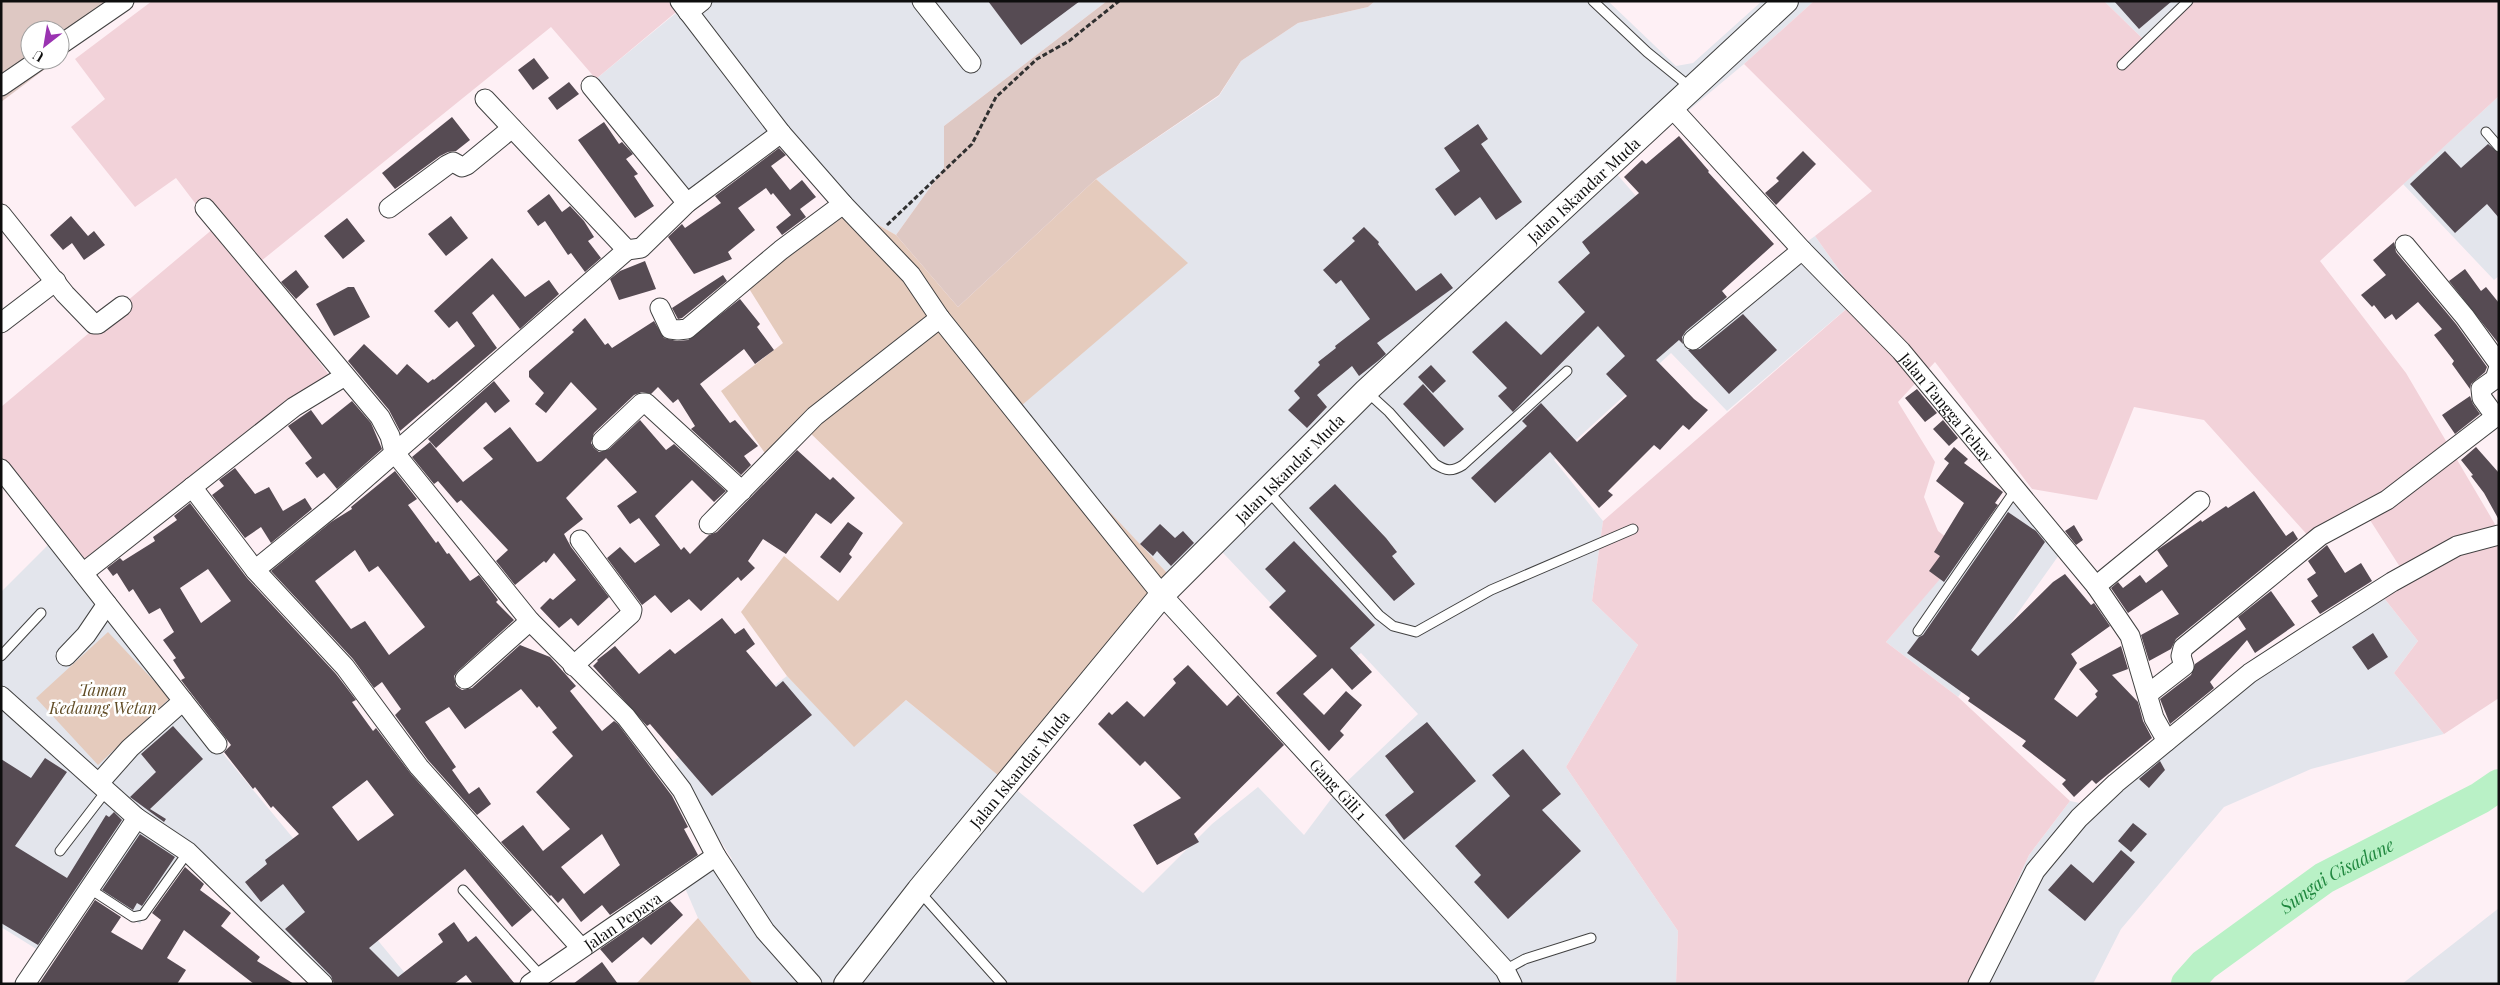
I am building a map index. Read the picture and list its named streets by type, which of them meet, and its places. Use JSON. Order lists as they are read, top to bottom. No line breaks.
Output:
{"streets":{"street":["Jalan Iskandar Muda","Jalan Tangga Tehay","Gang Gili 1","Jalan Pepaya"]},"crossings":[["Jalan Iskandar Muda","Jalan Tangga Tehay"],["Jalan Iskandar Muda","Gang Gili 1"]],"water":["Sungai Cisadane"],"parks":["Taman Kedaung Wetan"],"north":"bottom left"}
